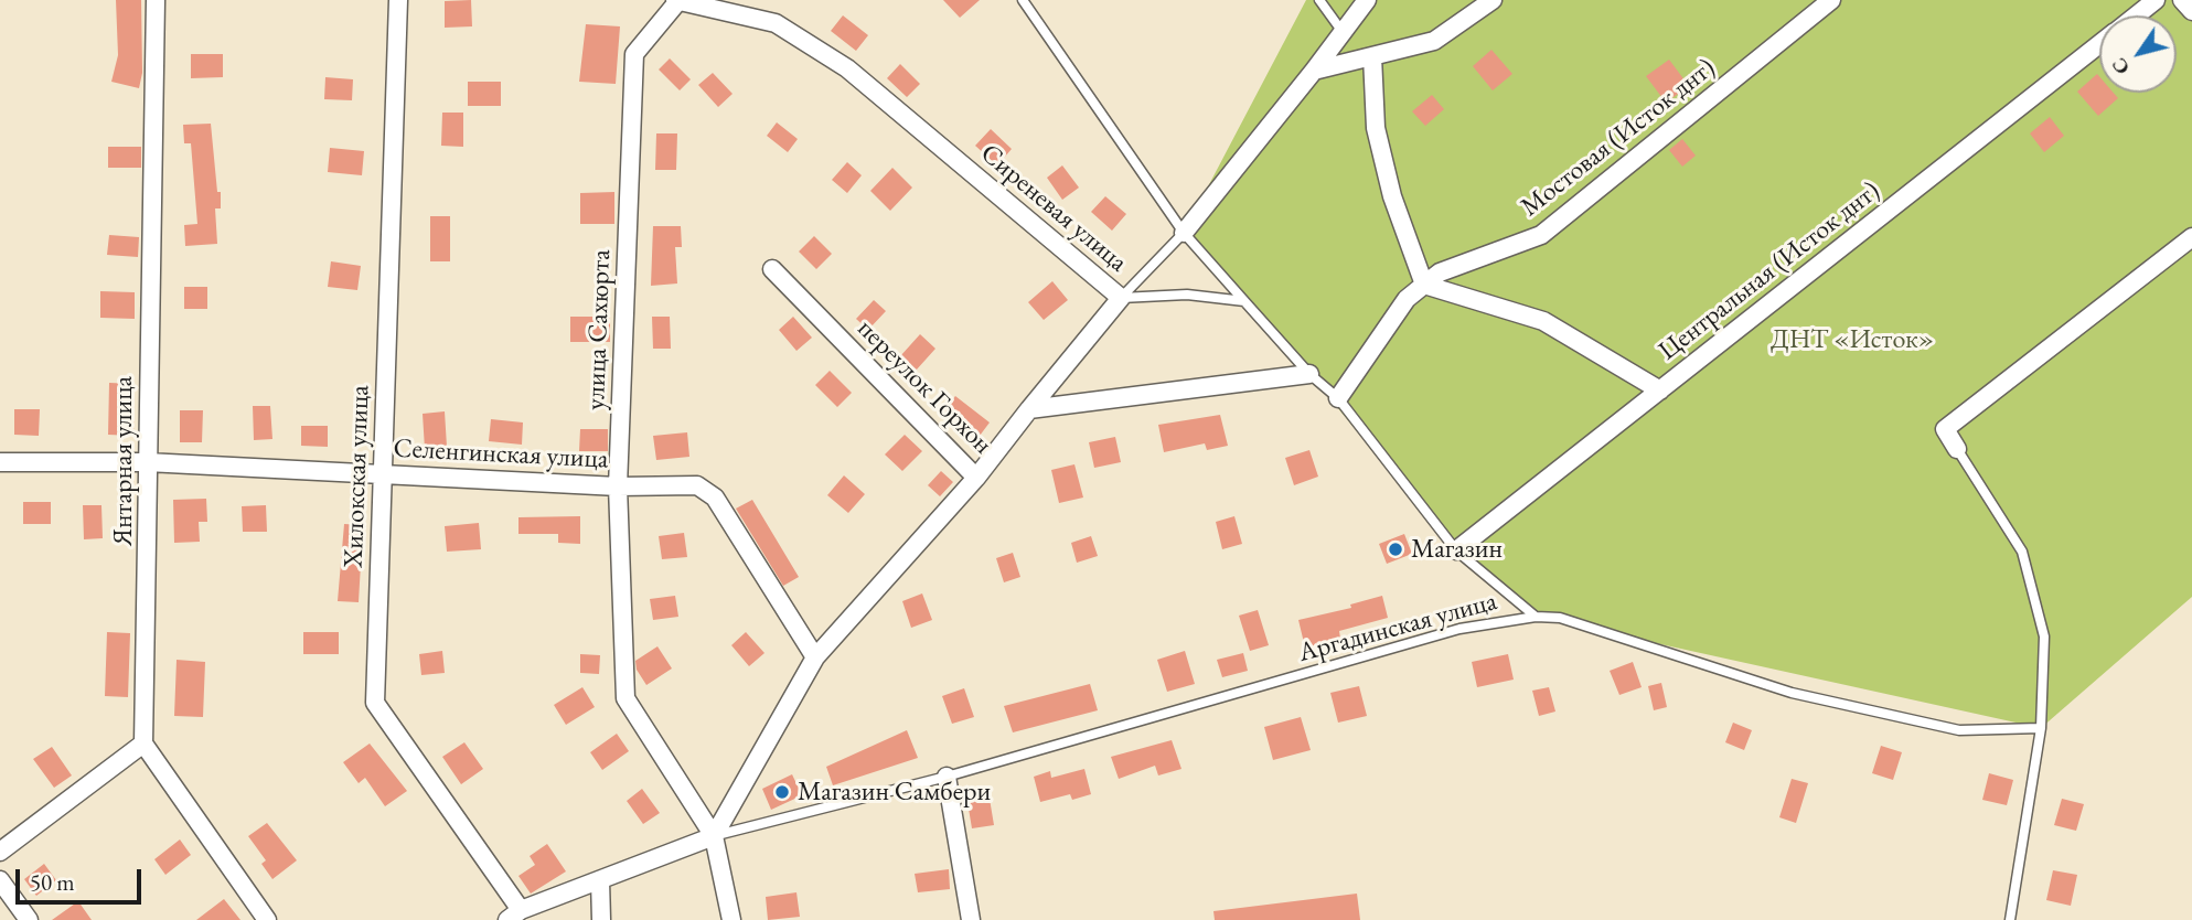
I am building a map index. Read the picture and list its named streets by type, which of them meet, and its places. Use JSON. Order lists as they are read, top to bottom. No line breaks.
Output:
{"streets":{"street":["Мостовая (Исток днт)","Сиреневая улица","Центральная (Исток днт)","улица Сахюрта","переулок Горхон","Селенгинская улица","Янтарная улица","Хилокская улица"],"lane":["Аргадинская улица"]},"crossings":[["Сиреневая улица","улица Сахюрта"],["Сиреневая улица","переулок Горхон"],["улица Сахюрта","Селенгинская улица"],["улица Сахюрта","Аргадинская улица"],["Селенгинская улица","Янтарная улица"],["Селенгинская улица","Хилокская улица"]],"parks":["ДНТ «Исток»"],"places":["Магазин","Магазин Самбери"],"scale_bar":"50 m","north":"bottom left"}
